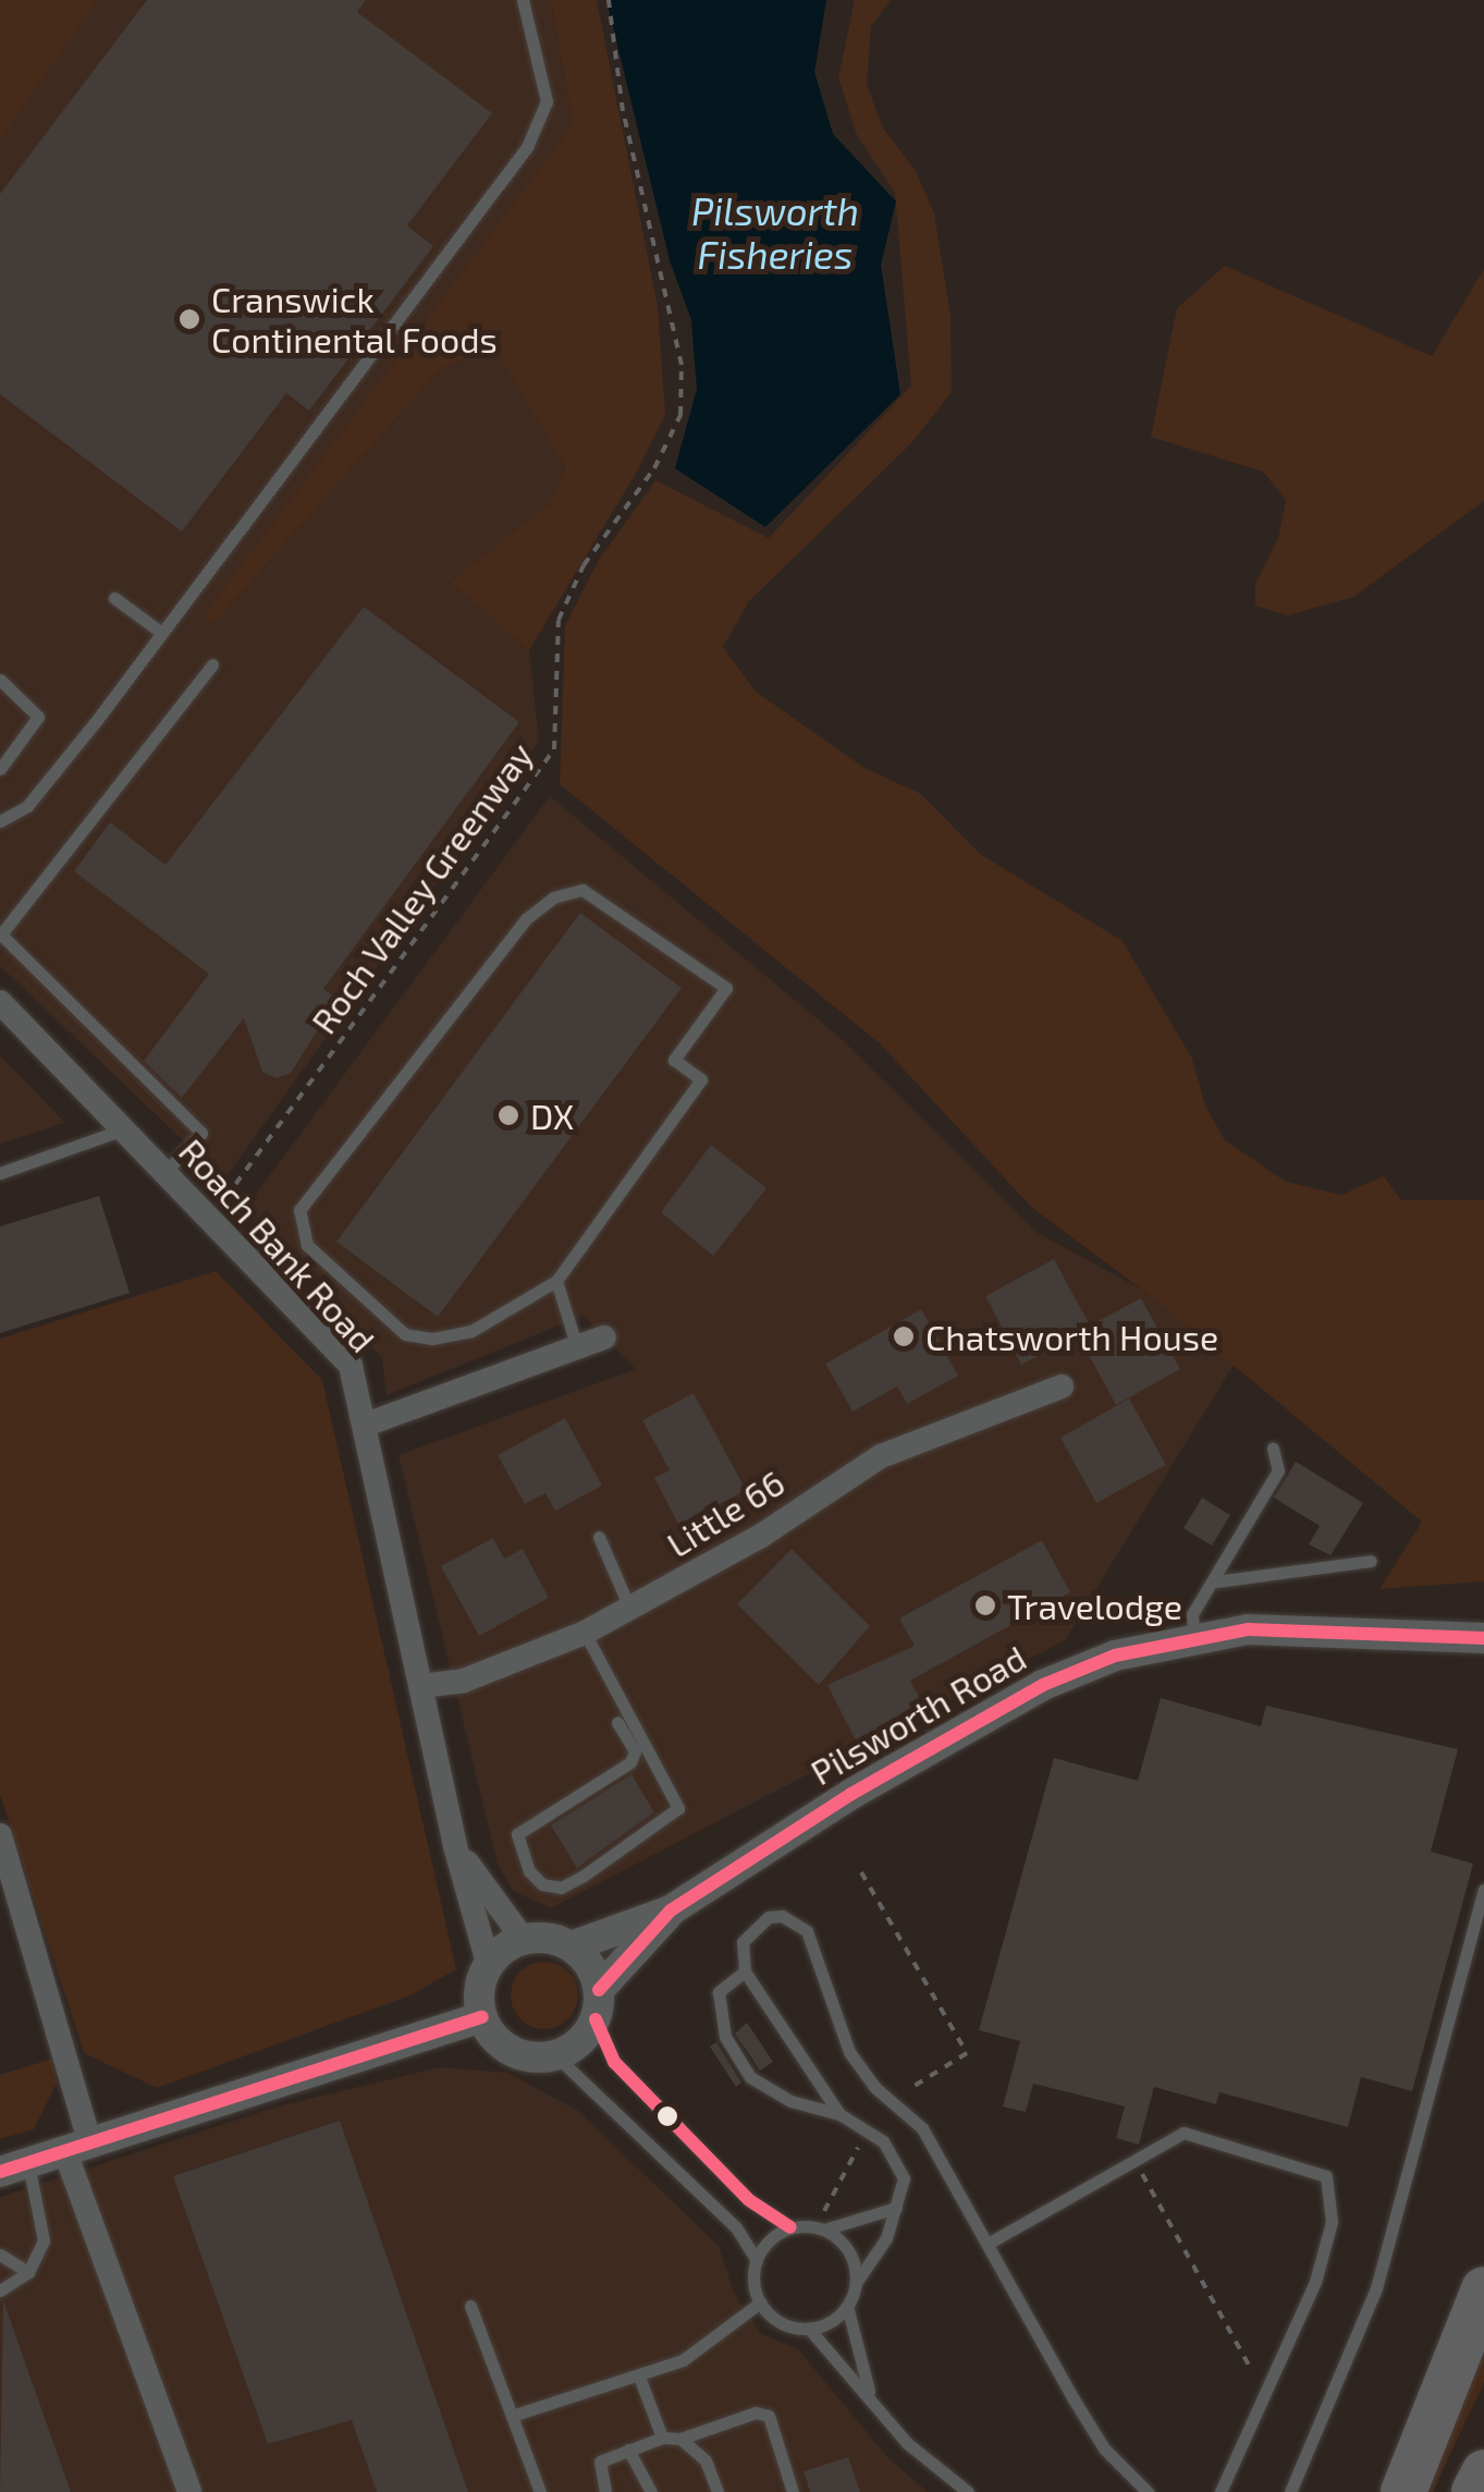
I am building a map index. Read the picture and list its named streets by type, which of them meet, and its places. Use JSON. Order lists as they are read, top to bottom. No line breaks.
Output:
{"streets":{"street":["Roach Bank Road","Little 66","Pilsworth Road"],"path":["Roch Valley Greenway"]},"crossings":[["Roch Valley Greenway","Roach Bank Road"],["Roach Bank Road","Little 66"],["Roach Bank Road","Pilsworth Road"]],"water":["Pilsworth Fisheries"],"places":["Cranswick Continental Foods","DX","Chatsworth House","Travelodge"]}
